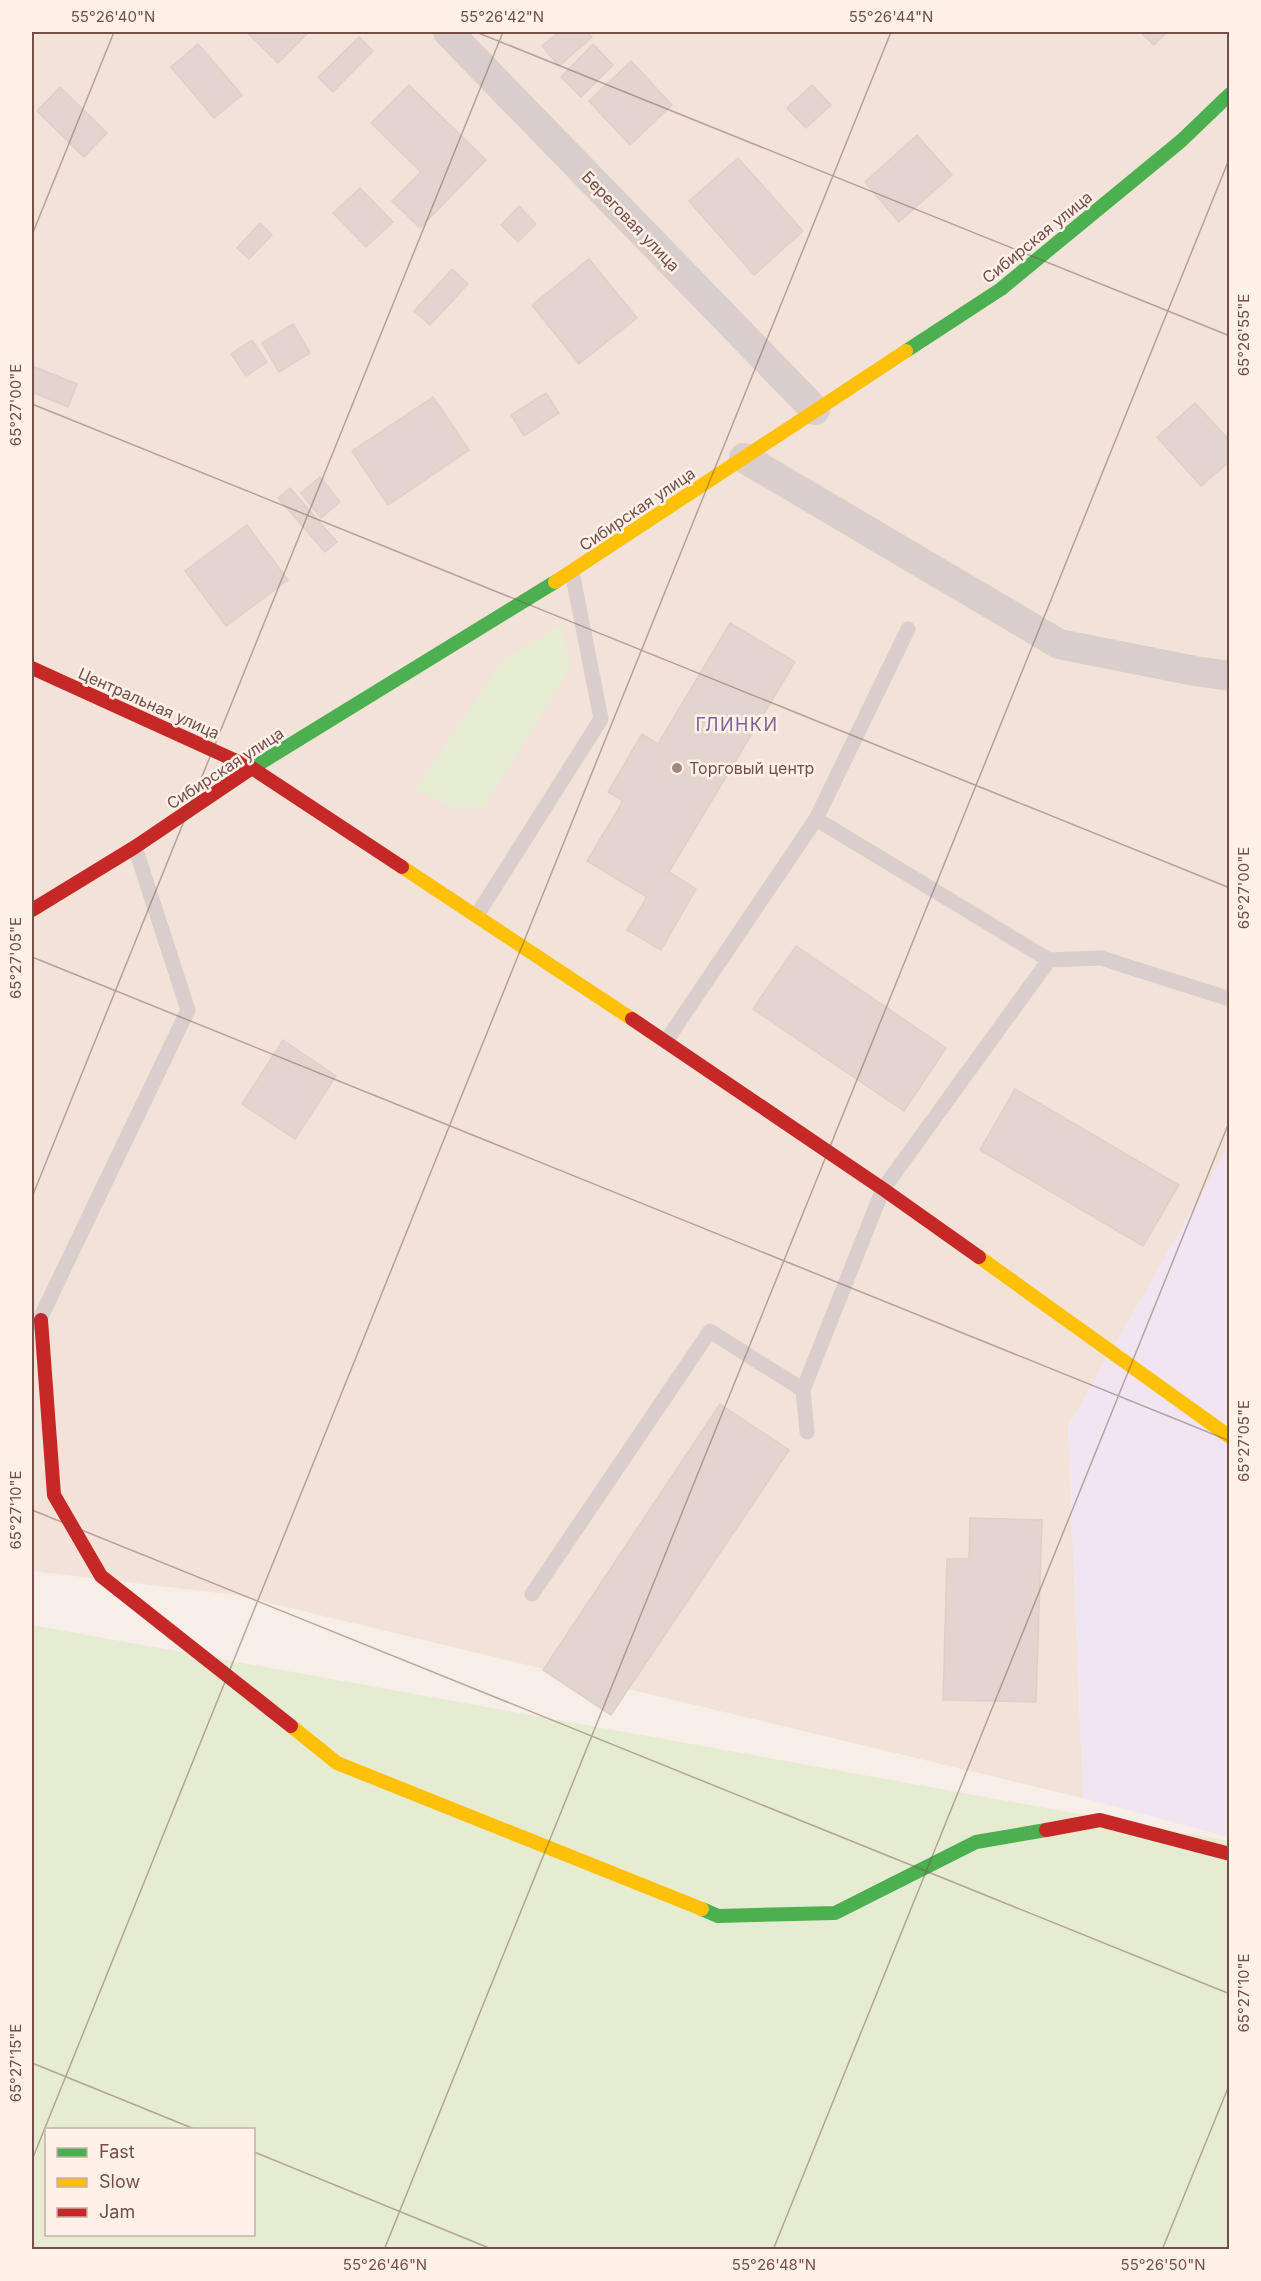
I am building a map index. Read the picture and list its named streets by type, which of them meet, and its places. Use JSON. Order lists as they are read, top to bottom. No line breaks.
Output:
{"streets":{"street":["Береговая улица","Сибирская улица","Центральная улица"]},"crossings":[["Береговая улица","Сибирская улица"],["Сибирская улица","Центральная улица"]],"districts":["ГЛИНКИ"],"places":["Торговый центр"],"legend":["Fast","Slow","Jam"],"coordinates":["55°26'40\"N","55°26'42\"N","55°26'44\"N","65°26'55\"E","65°27'00\"E","65°27'05\"E","65°27'10\"E","65°27'15\"E","55°26'46\"N","55°26'48\"N","55°26'50\"N"]}
